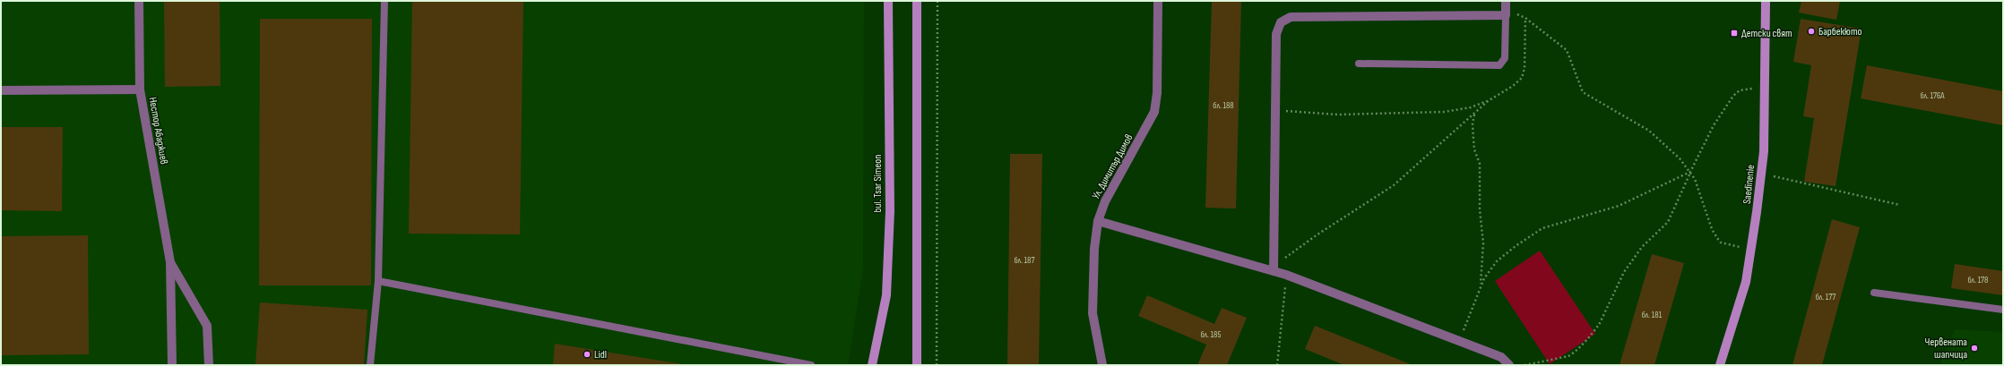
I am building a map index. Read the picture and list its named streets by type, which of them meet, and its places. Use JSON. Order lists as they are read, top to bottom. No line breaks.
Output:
{"streets":{"main road":["bul. Tsar Simeon","Saedinenie"],"street":["Нестор Абаджиев","Ул. Димитър Димов"]},"places":{"other":["Барбекюто","Червената шапчица","Lidl"],"transit":["Детски свят"]},"house_numbers":["бл. 176А","бл. 188","бл. 187","бл. 178","бл. 177","бл. 181","бл. 185"]}
